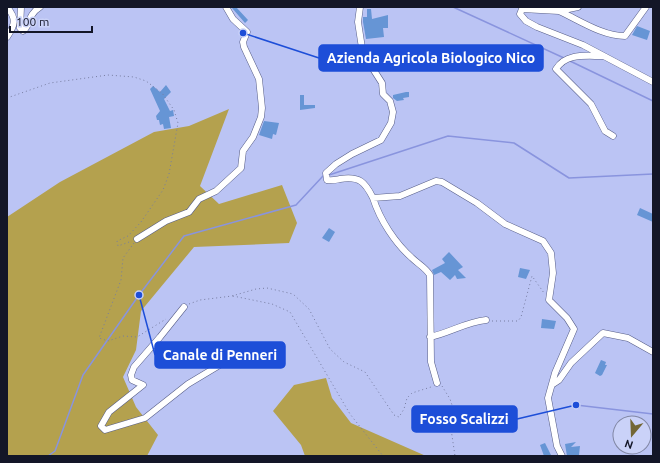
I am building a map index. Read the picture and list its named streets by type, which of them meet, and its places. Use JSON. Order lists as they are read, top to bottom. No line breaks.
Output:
{"places":["Azienda Agricola Biologico Nico","Canale di Penneri","Fosso Scalizzi"],"scale_bar":"100 m","north":"bottom"}
